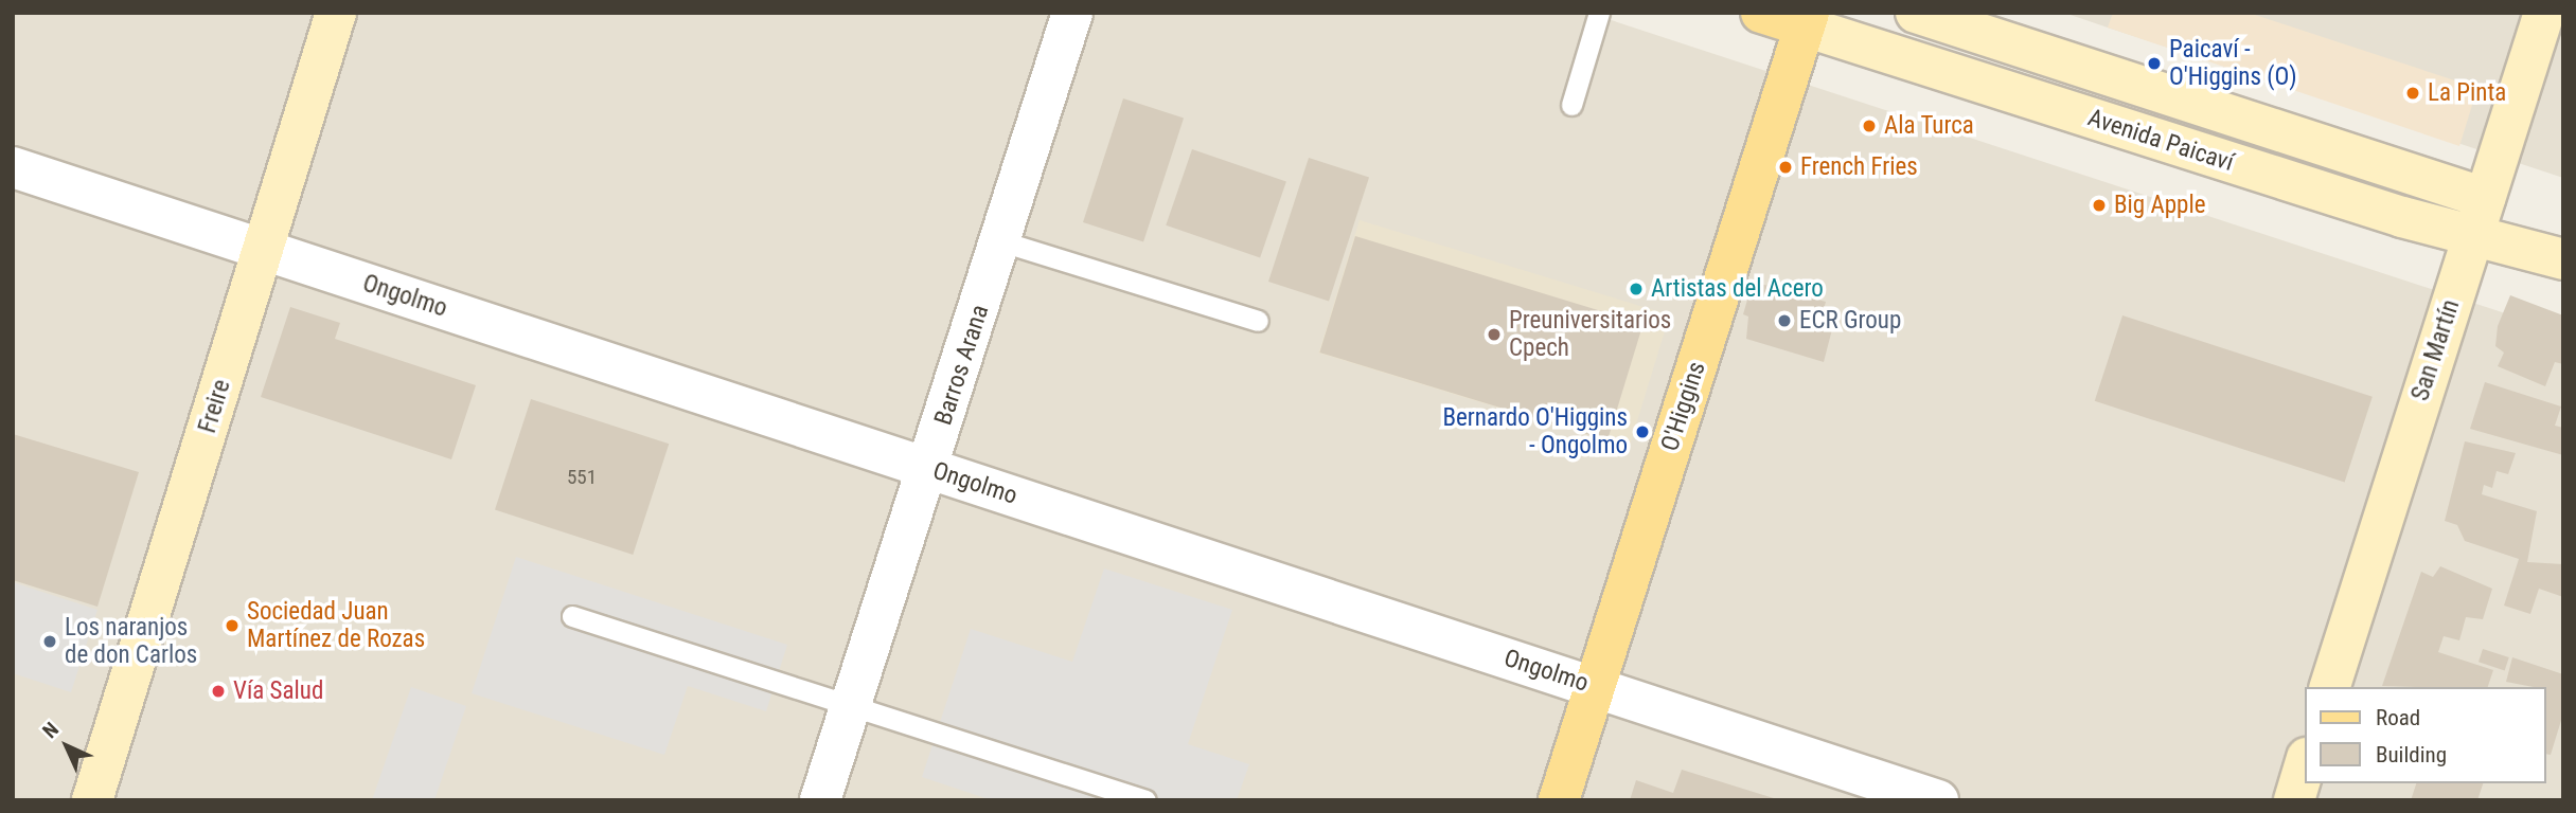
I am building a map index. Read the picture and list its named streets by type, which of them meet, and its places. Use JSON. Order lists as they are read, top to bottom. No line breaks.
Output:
{"streets":{"main road":["Avenida Paicaví","San Martín","Freire","O'Higgins"],"street":["Ongolmo","Barros Arana"]},"crossings":[["Avenida Paicaví","San Martín"],["Avenida Paicaví","O'Higgins"],["Ongolmo","Barros Arana"],["Ongolmo","Freire"],["Ongolmo","O'Higgins"]],"places":["Paicaví - O'Higgins (O)","La Pinta","Ala Turca","French Fries","Big Apple","Artistas del Acero","ECR Group","Preuniversitarios Cpech","Bernardo O'Higgins - Ongolmo","Sociedad Juan Martínez de Rozas","Los naranjos de don Carlos","Vía Salud"],"house_numbers":["551"],"legend":["Road","Building"],"north":"top left"}
